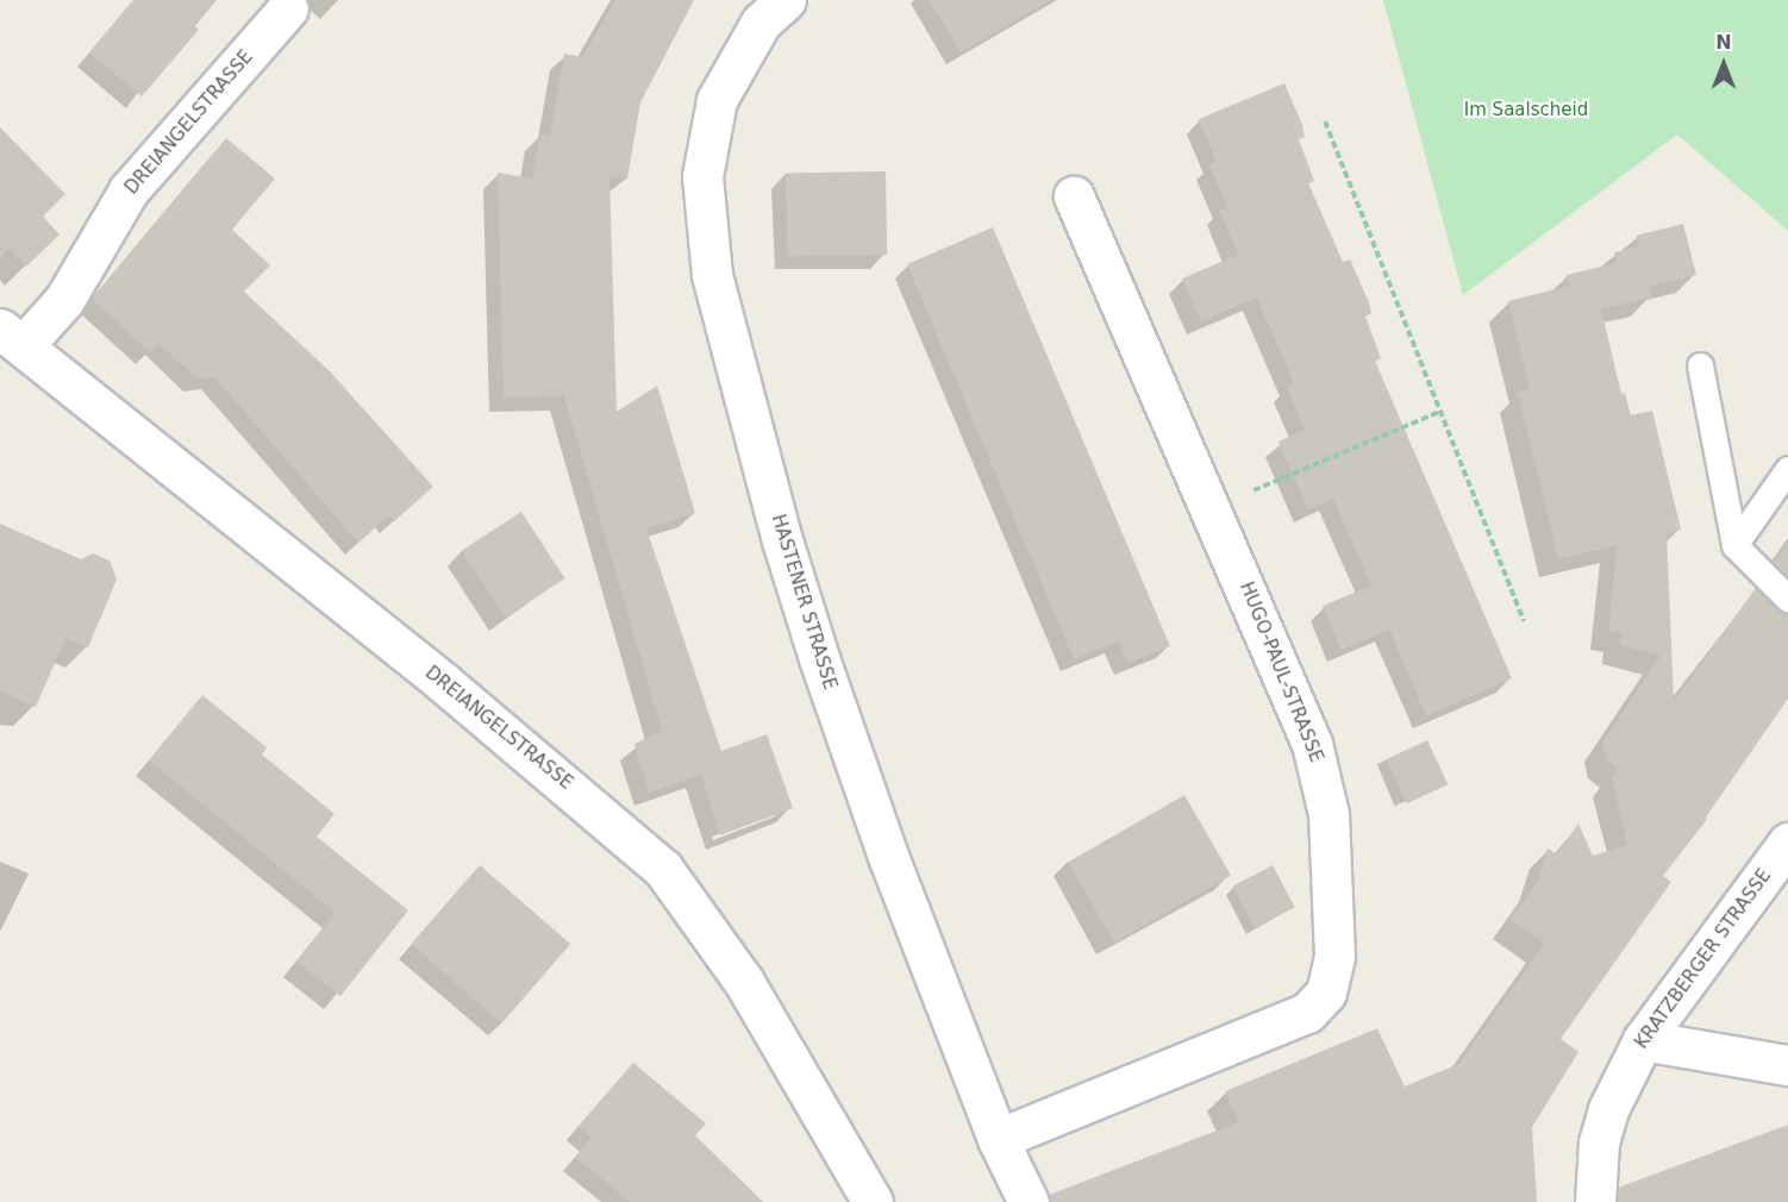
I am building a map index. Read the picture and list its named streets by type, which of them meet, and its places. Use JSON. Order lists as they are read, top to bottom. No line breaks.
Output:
{"streets":{"street":["DREIANGELSTRASSE","HASTENER STRASSE","HUGO-PAUL-STRASSE","KRATZBERGER STRASSE"]},"crossings":[["HASTENER STRASSE","HUGO-PAUL-STRASSE"]],"parks":["Im Saalscheid"],"north":"top"}
